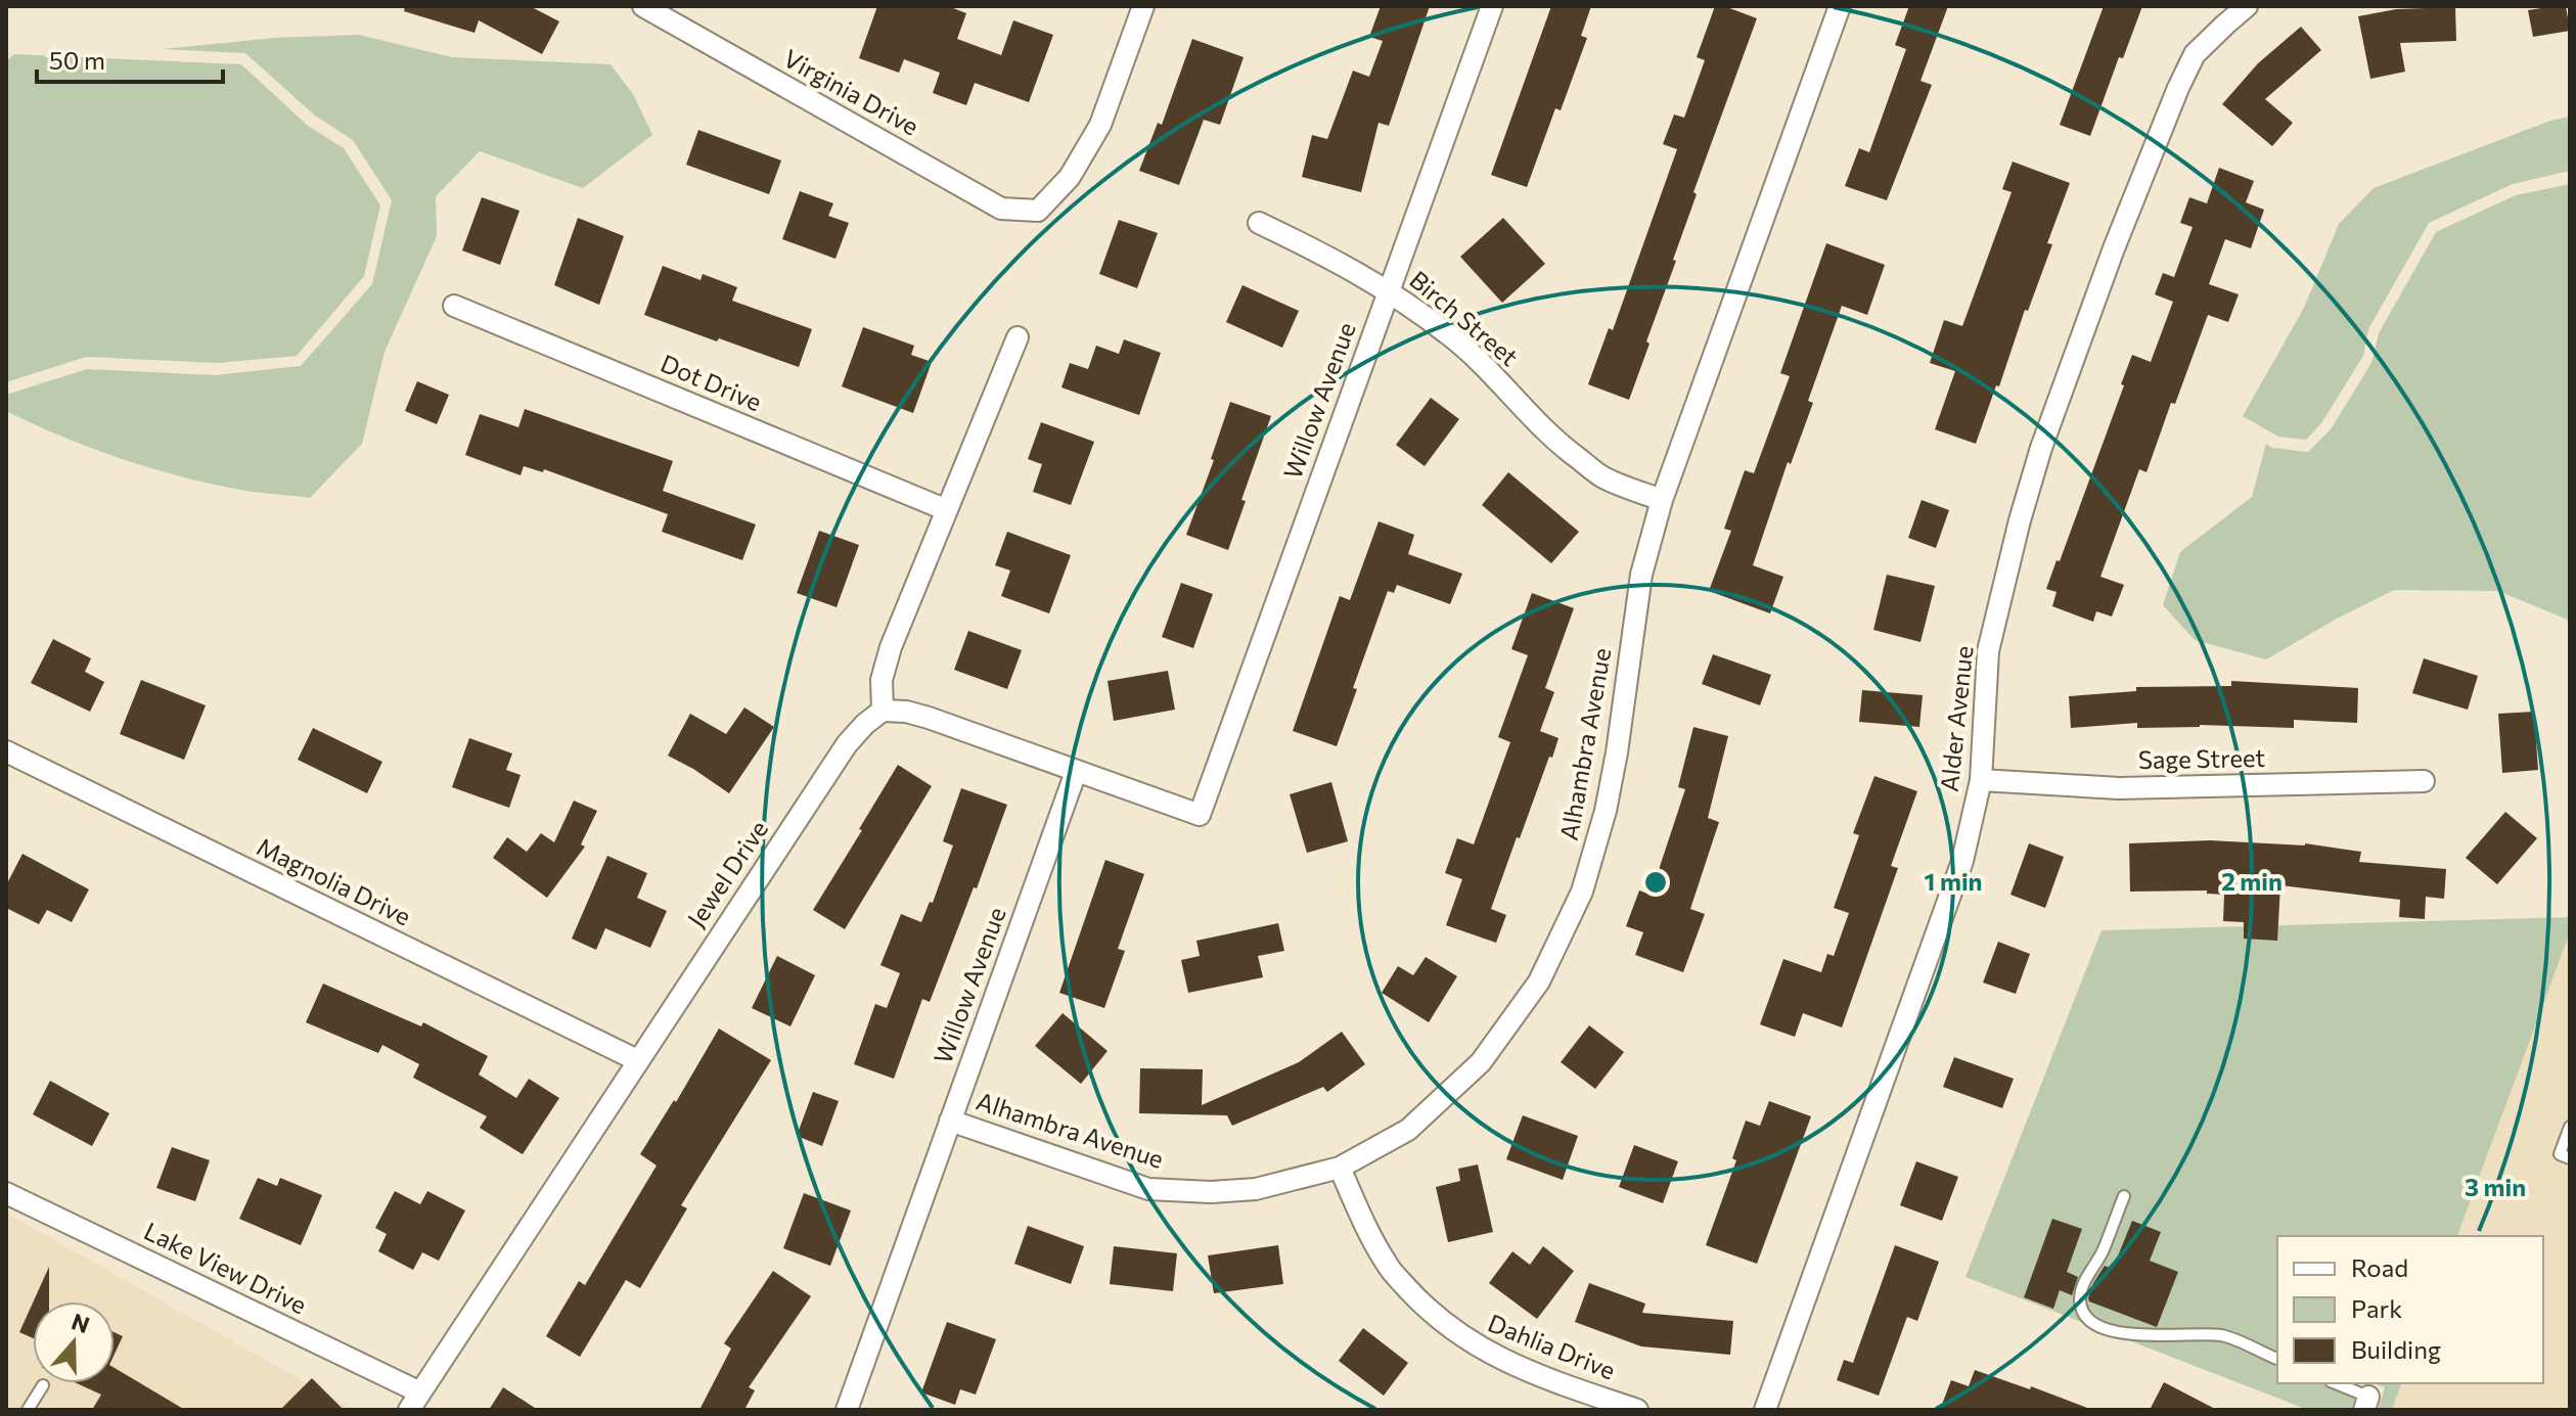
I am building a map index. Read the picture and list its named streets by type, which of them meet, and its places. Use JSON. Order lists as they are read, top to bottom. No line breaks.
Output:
{"streets":{"street":["Virginia Drive","Birch Street","Dot Drive","Willow Avenue","Alder Avenue","Alhambra Avenue","Sage Street","Jewel Drive","Magnolia Drive","Lake View Drive","Dahlia Drive"]},"crossings":[["Birch Street","Willow Avenue"],["Birch Street","Alhambra Avenue"],["Willow Avenue","Alhambra Avenue"],["Alder Avenue","Sage Street"],["Alhambra Avenue","Dahlia Drive"],["Jewel Drive","Magnolia Drive"],["Jewel Drive","Lake View Drive"]],"legend":["Road","Park","Building"],"scale_bar":"50 m","north":"top","rings":["1 min","2 min","3 min"]}
